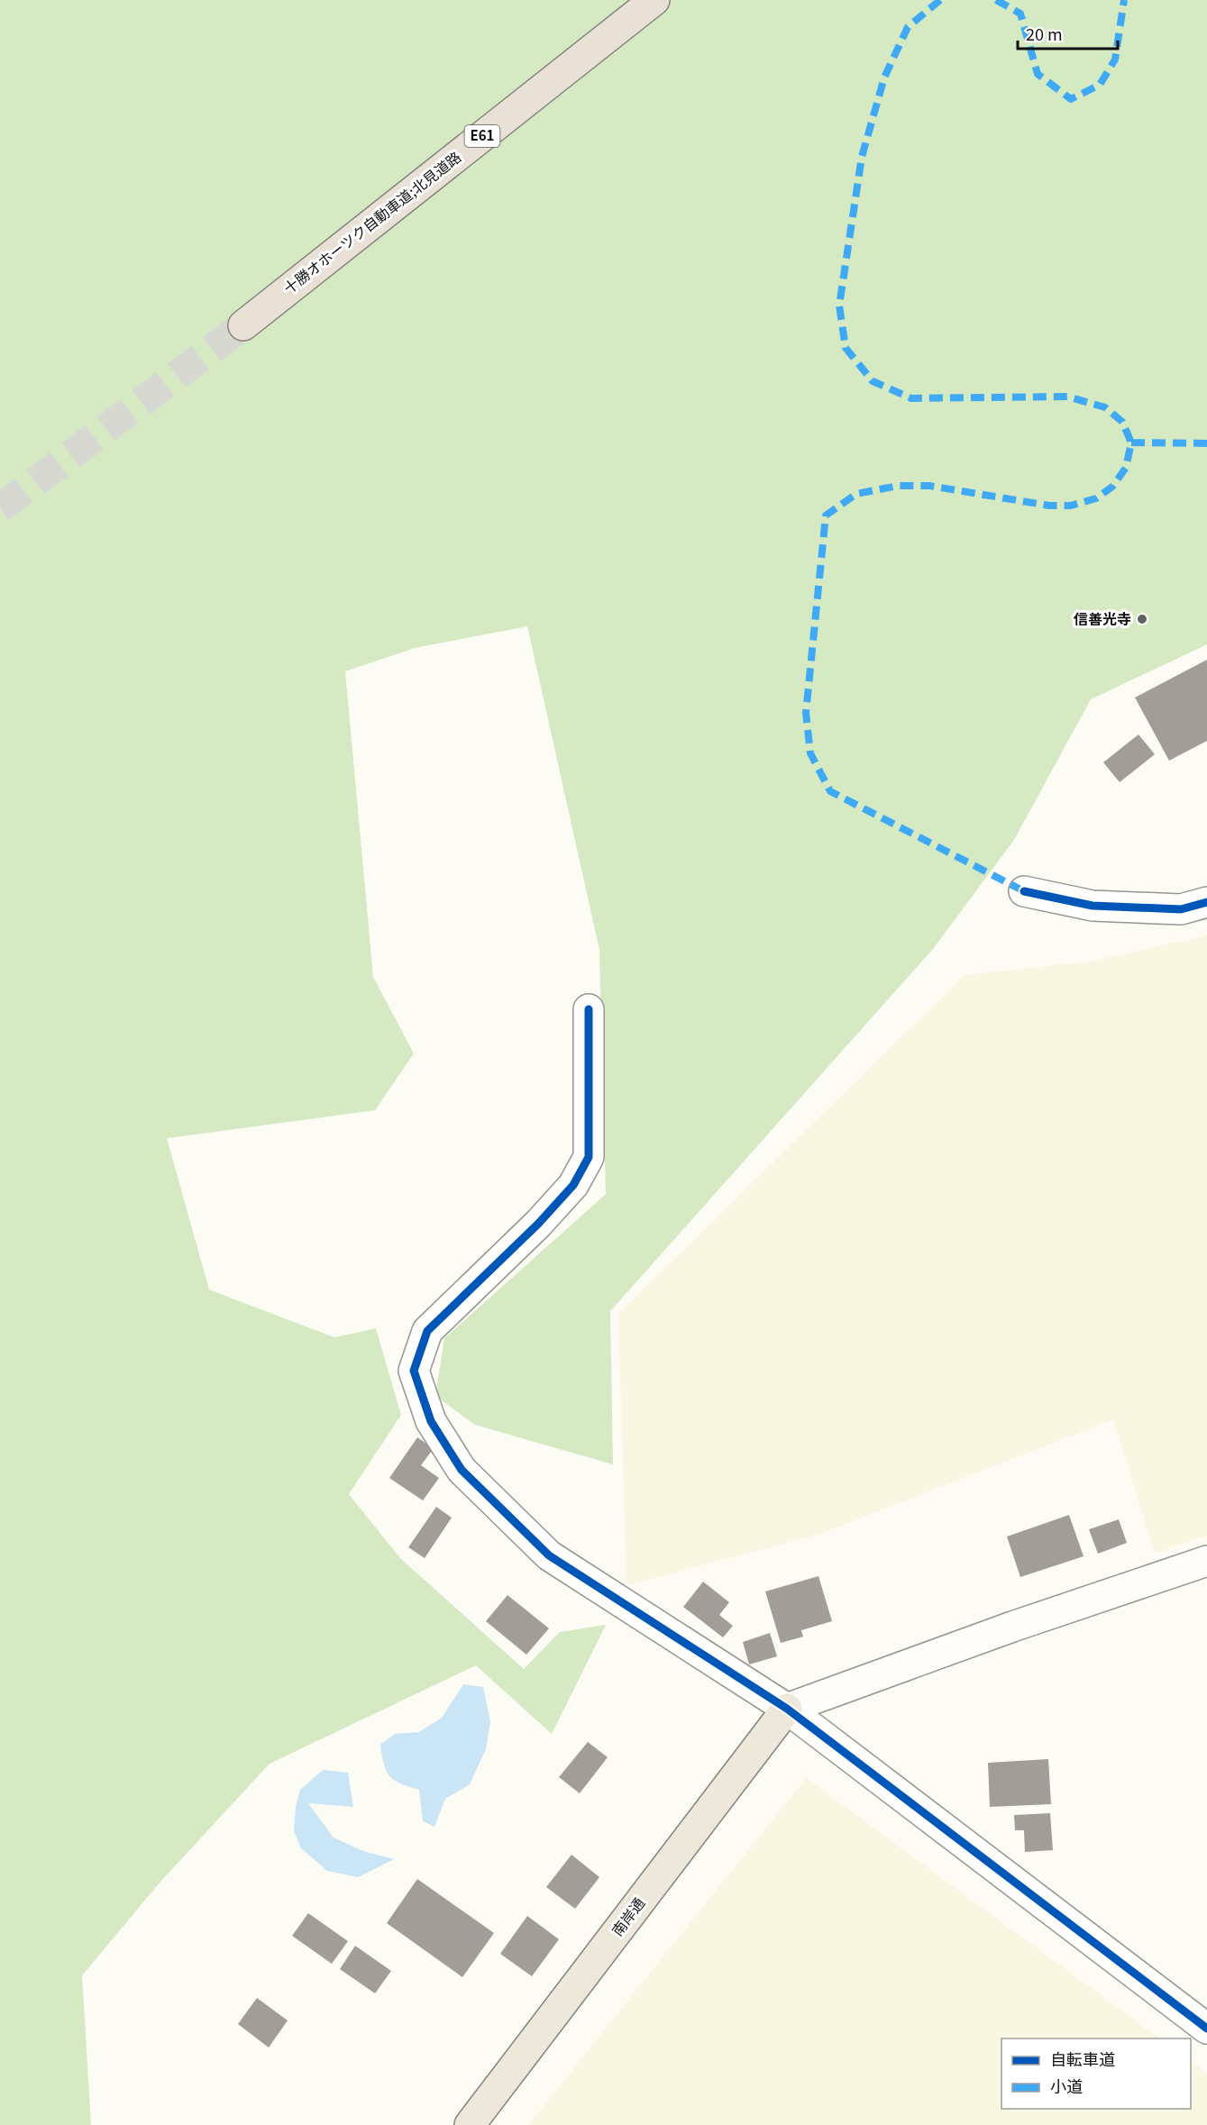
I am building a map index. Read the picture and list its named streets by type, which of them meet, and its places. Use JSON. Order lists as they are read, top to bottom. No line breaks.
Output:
{"streets":{"highway":["E61","十勝オホーツク自動車道;北見道路"],"main road":["南岸通"]},"places":["信善光寺"],"legend":["自転車道","小道"],"scale_bar":"20 m"}
